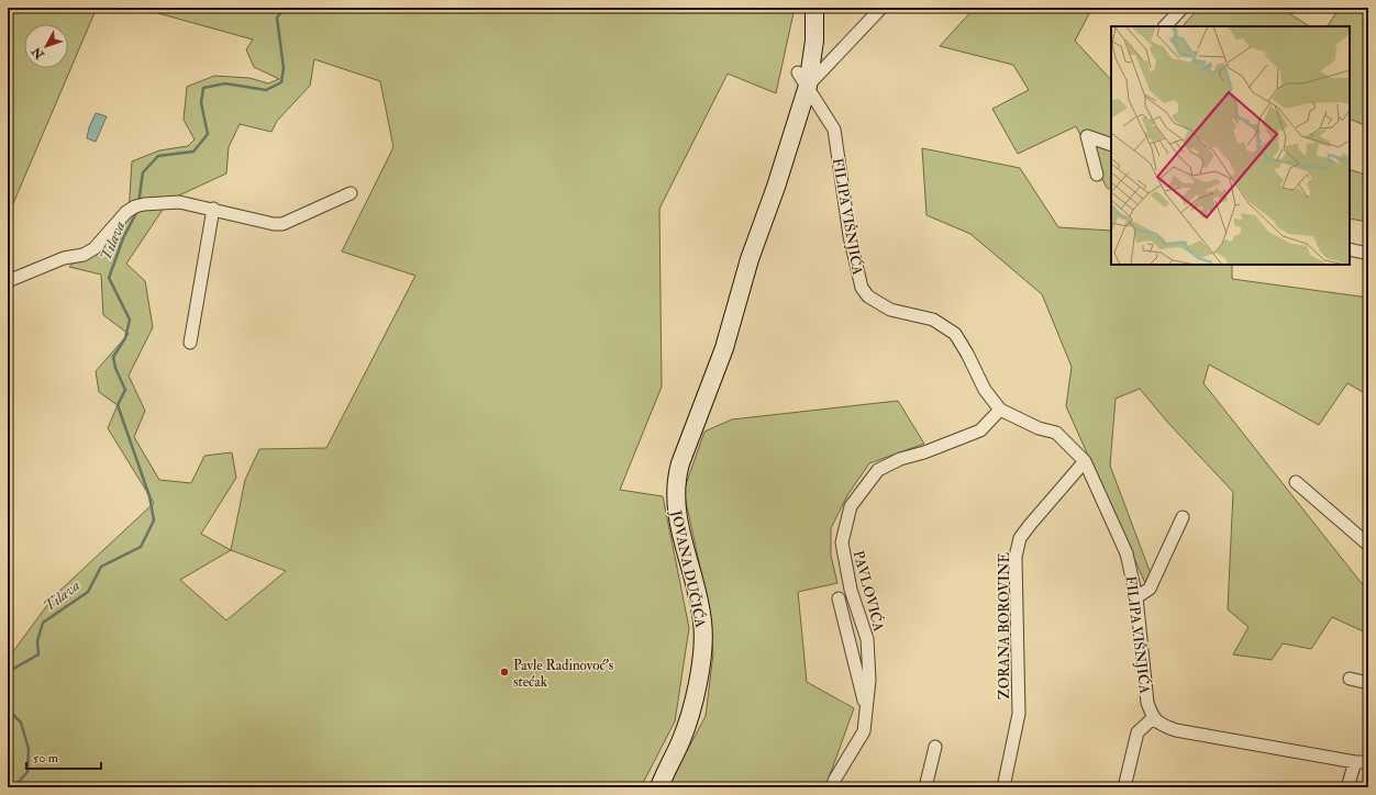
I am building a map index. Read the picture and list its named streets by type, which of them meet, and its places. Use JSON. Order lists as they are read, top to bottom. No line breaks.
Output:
{"streets":{"main road":["JOVANA DUČIĆA"],"street":["FILIPA VIŠNJIĆA","PAVLOVIĆA","ZORANA BOROVINE"]},"crossings":[["FILIPA VIŠNJIĆA","JOVANA DUČIĆA"],["FILIPA VIŠNJIĆA","PAVLOVIĆA"],["FILIPA VIŠNJIĆA","ZORANA BOROVINE"]],"water":["Tilava"],"places":["Pavle Radinovoć's stećak"],"scale_bar":"50 m","north":"bottom left"}
